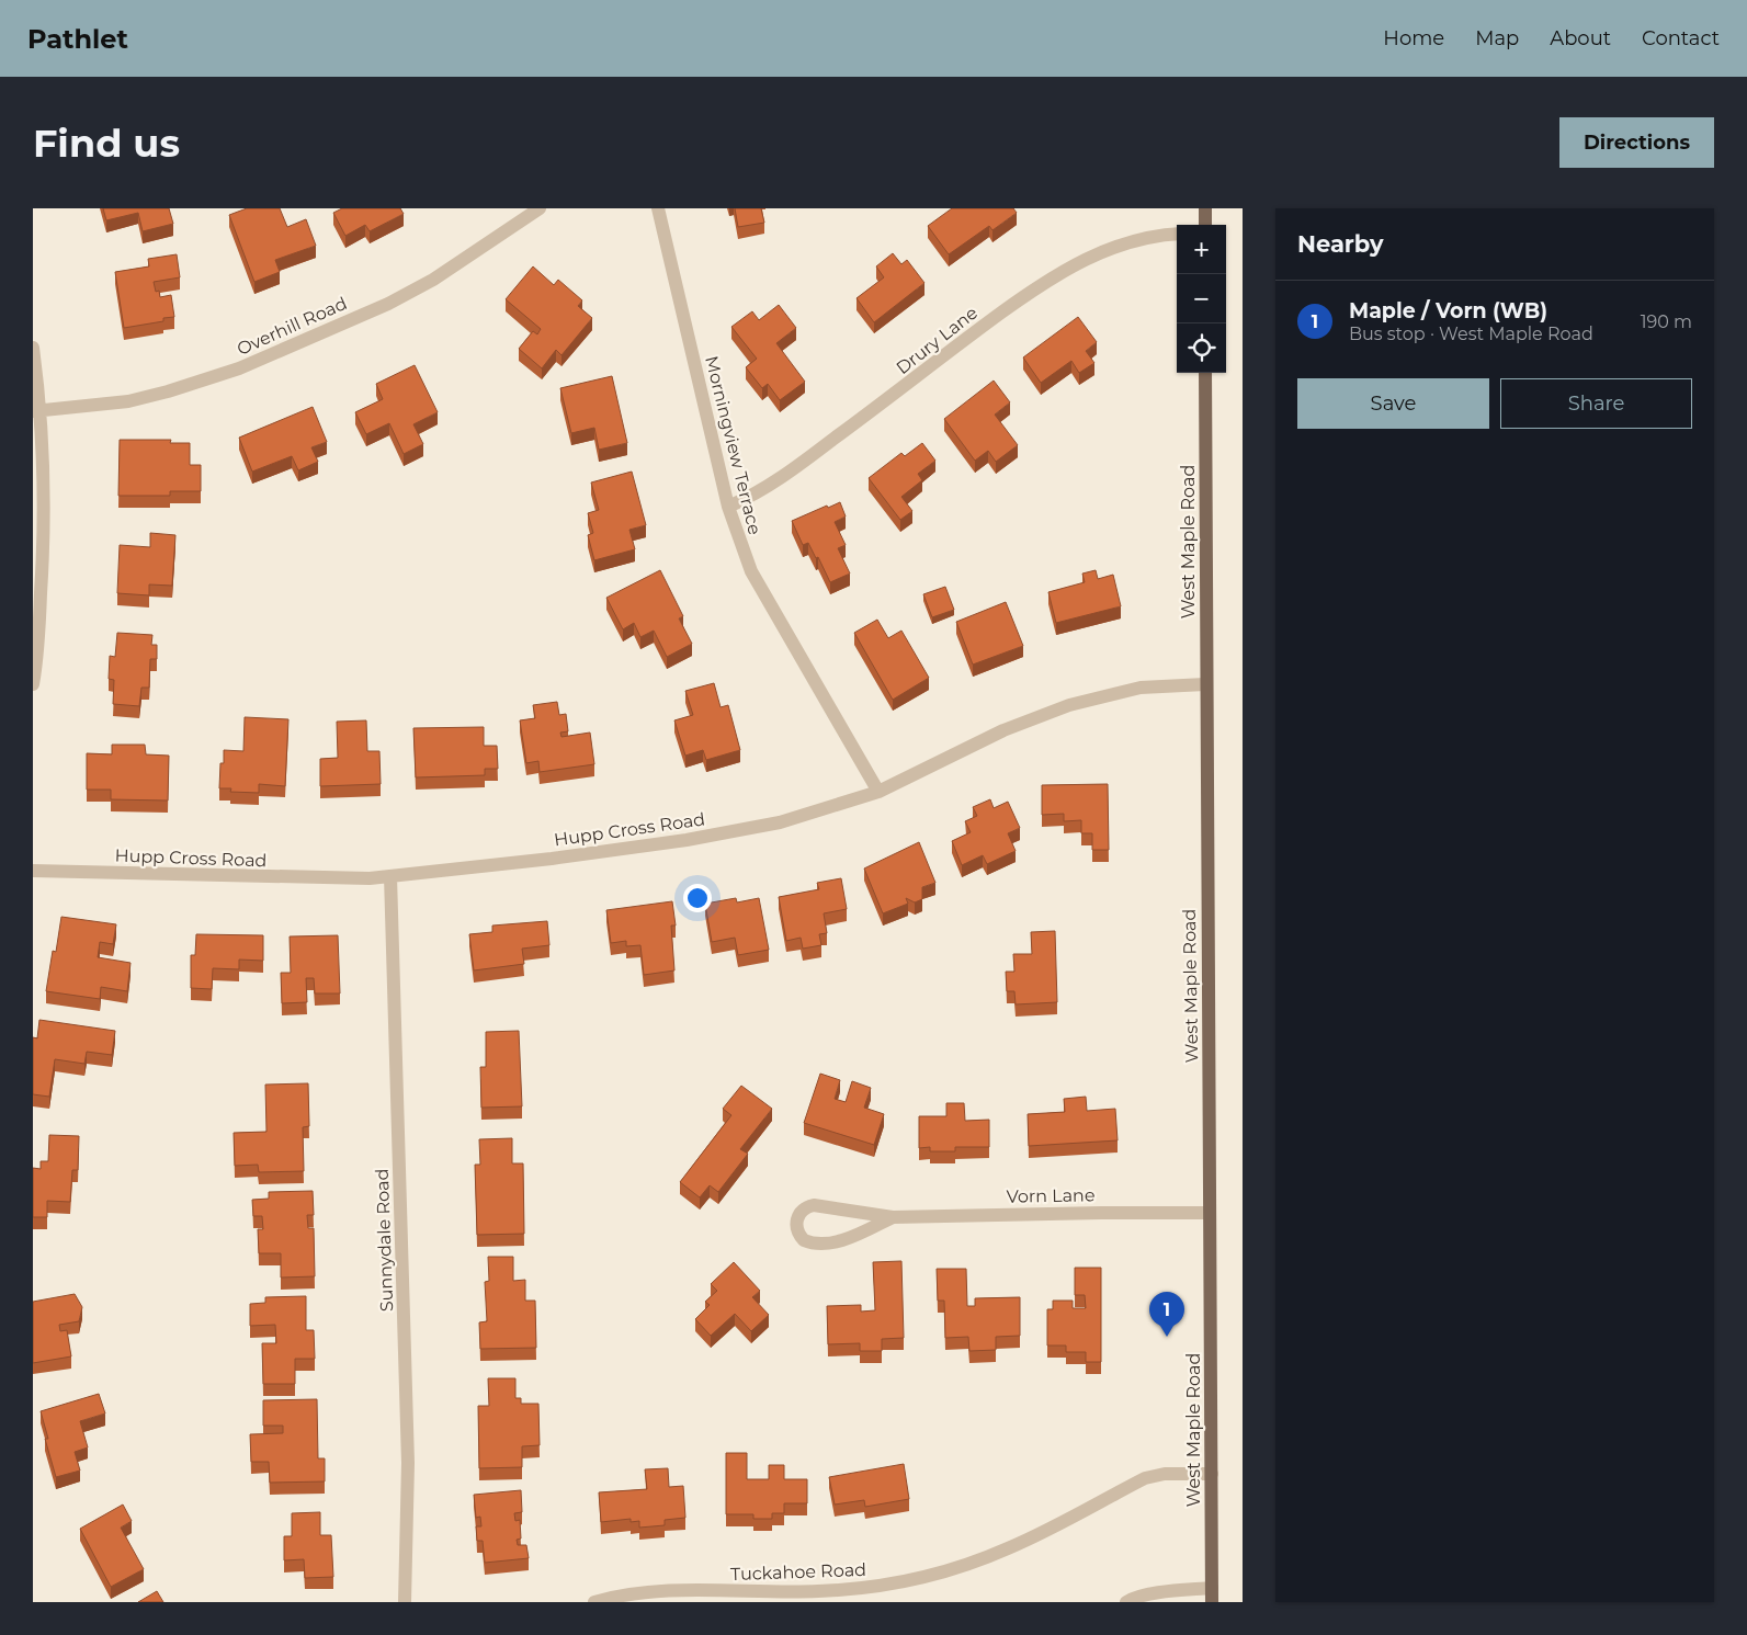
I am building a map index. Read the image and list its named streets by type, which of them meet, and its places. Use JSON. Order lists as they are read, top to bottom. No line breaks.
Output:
{"streets":{"main road":["West Maple Road"],"street":["Overhill Road","Drury Lane","Morningview Terrace","Hupp Cross Road","Vorn Lane","Sunnydale Road","Tuckahoe Road"]},"crossings":[["Drury Lane","Morningview Terrace"],["Morningview Terrace","Hupp Cross Road"],["West Maple Road","Hupp Cross Road"],["West Maple Road","Vorn Lane"],["West Maple Road","Tuckahoe Road"],["Hupp Cross Road","Sunnydale Road"]],"page":{"header":"Pathlet","nav":["Home","Map","About","Contact"],"buttons":["Directions",["Save","Share"]],"title":"Find us","heading":"Nearby","map_buttons":["+","−"],"list":[{"mark":"1","name":"Maple / Vorn (WB)","note":"Bus stop · West Maple Road","value":"190 m"}],"pins":"1"}}
